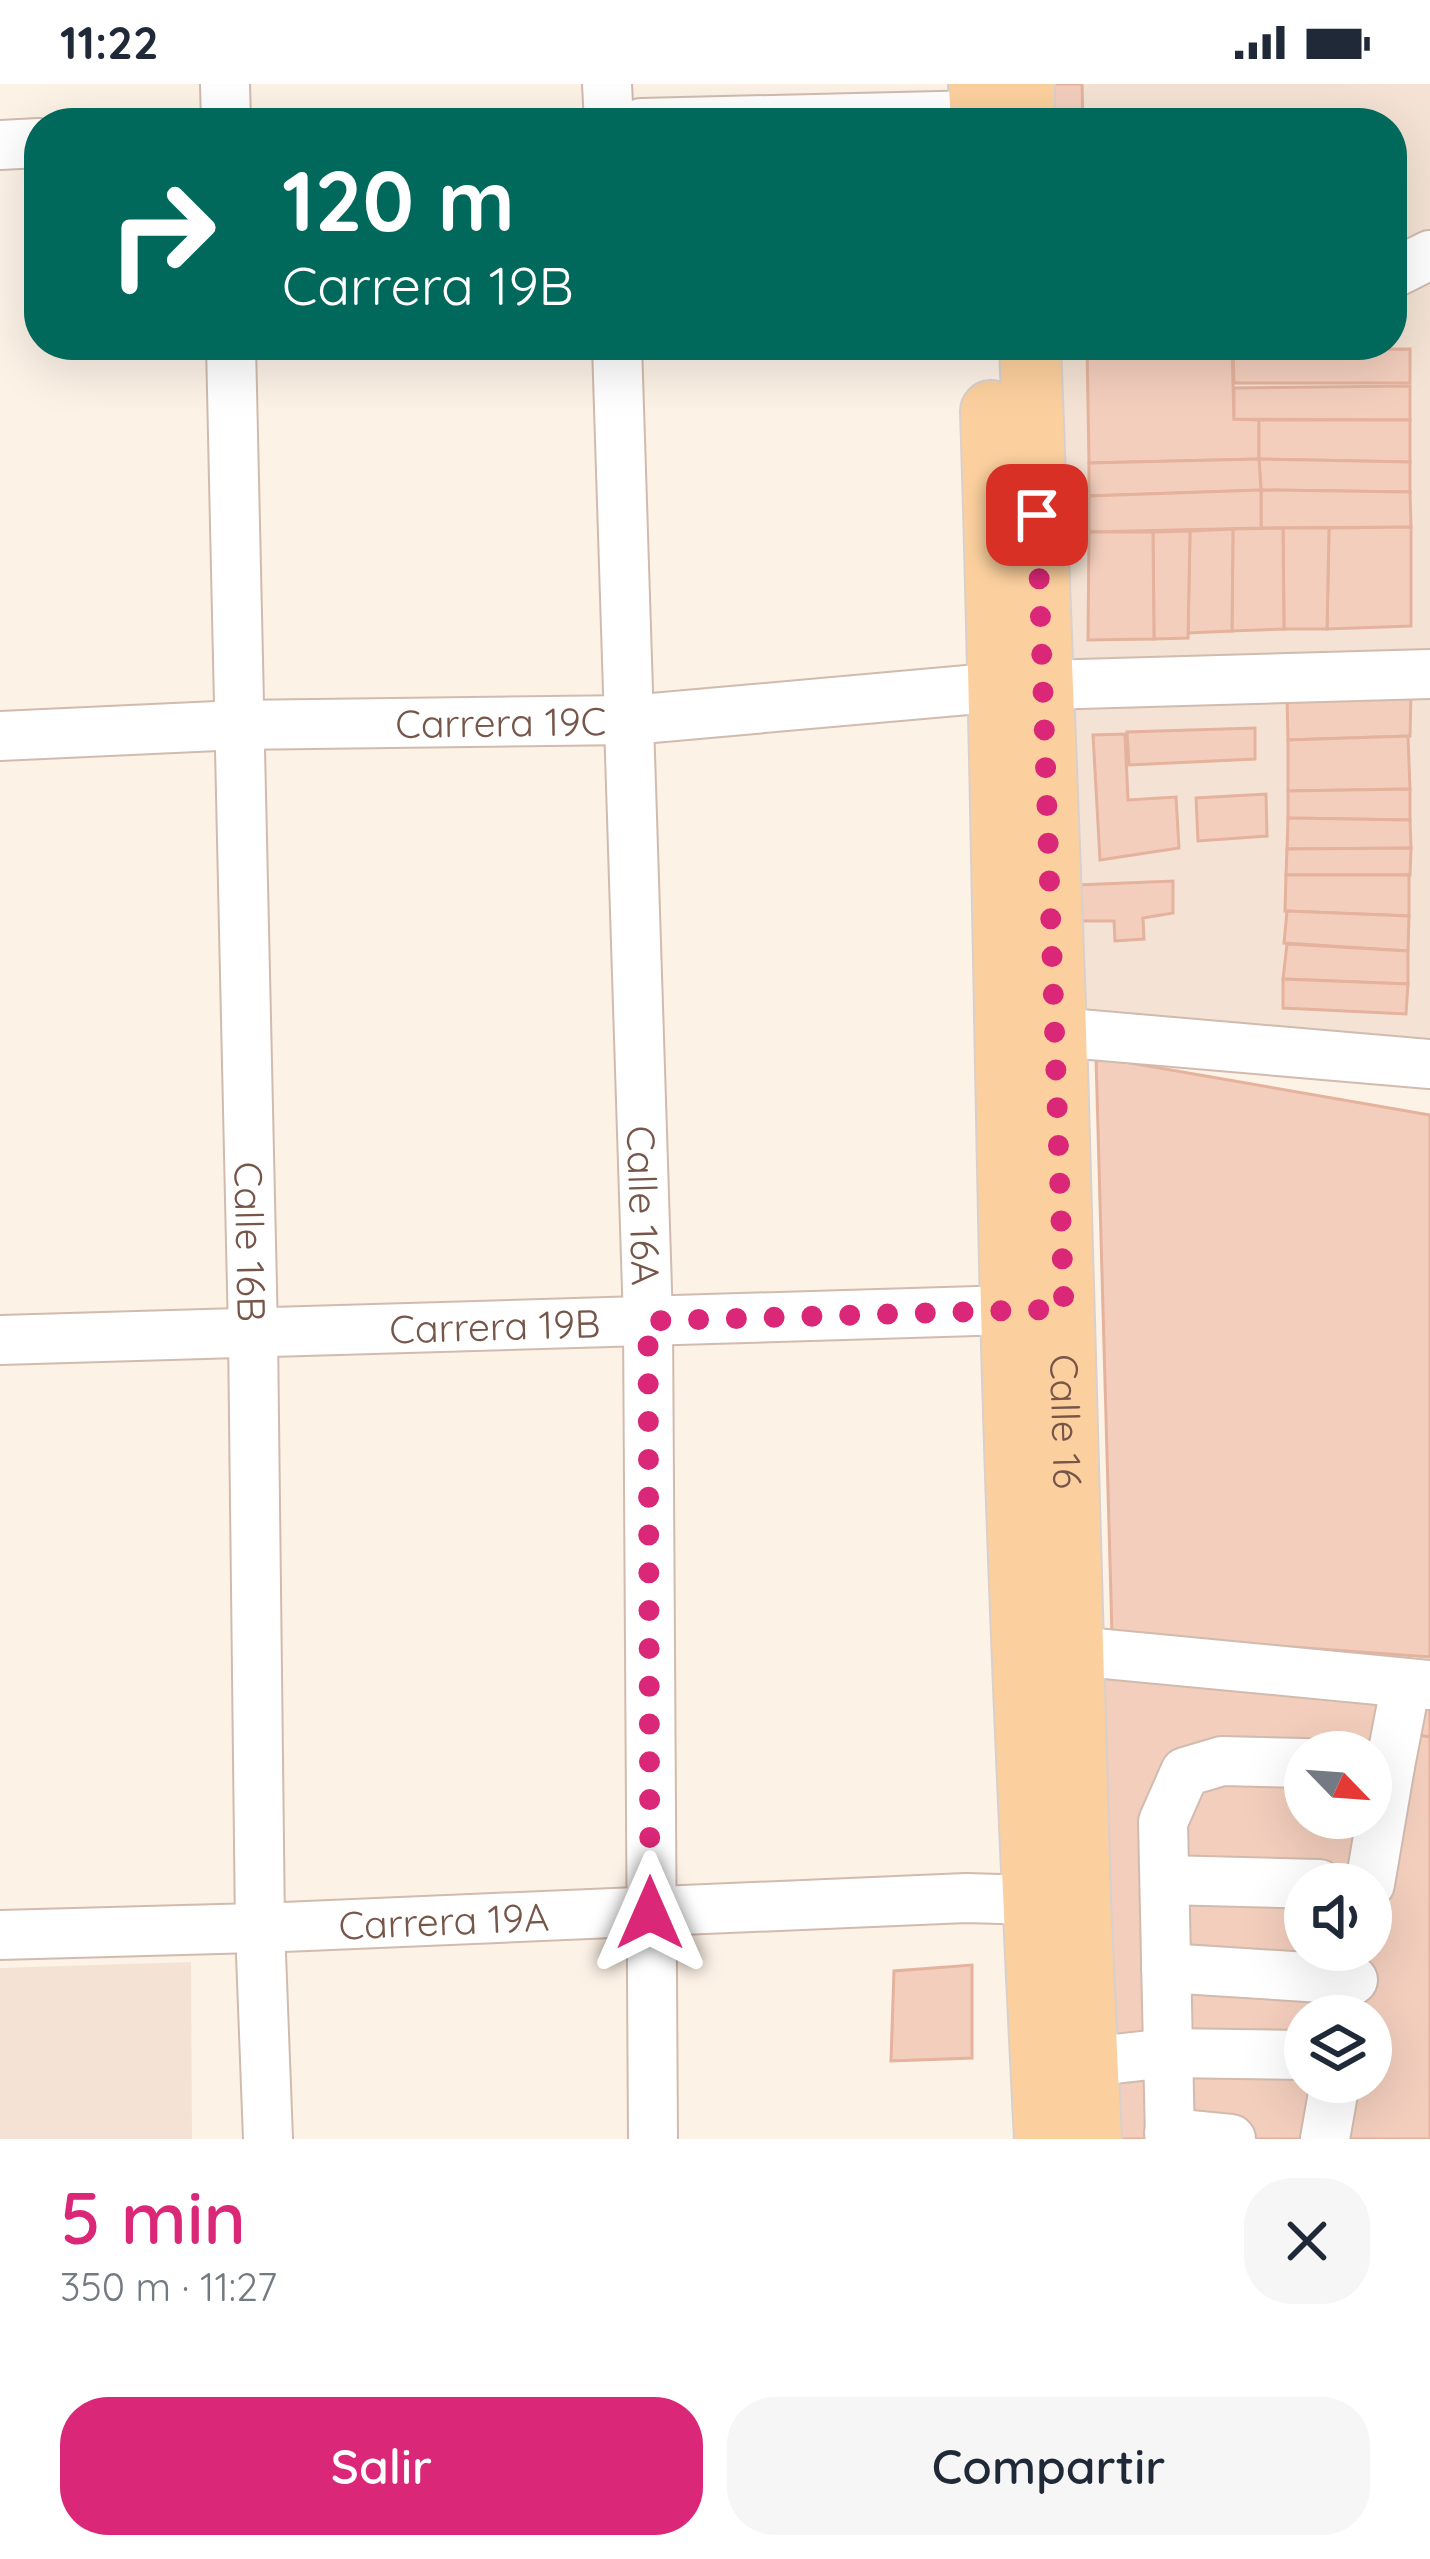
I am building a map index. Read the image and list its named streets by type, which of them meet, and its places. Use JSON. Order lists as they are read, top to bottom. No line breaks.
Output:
{"streets":{"main road":["Calle 16"],"street":["Carrera 19C","Calle 16A","Calle 16B","Carrera 19B","Carrera 19A"]},"crossings":[["Carrera 19C","Calle 16A"],["Carrera 19C","Calle 16B"],["Carrera 19C","Calle 16"],["Calle 16A","Carrera 19B"],["Calle 16A","Carrera 19A"],["Calle 16B","Carrera 19B"],["Calle 16B","Carrera 19A"],["Carrera 19B","Calle 16"],["Calle 16","Carrera 19A"]],"north":"bottom right","page":{"status":"11:22","turn":["120 m","Carrera 19B"],"heading":["5 min","350 m · 11:27"],"buttons":["Salir","Compartir"]}}
